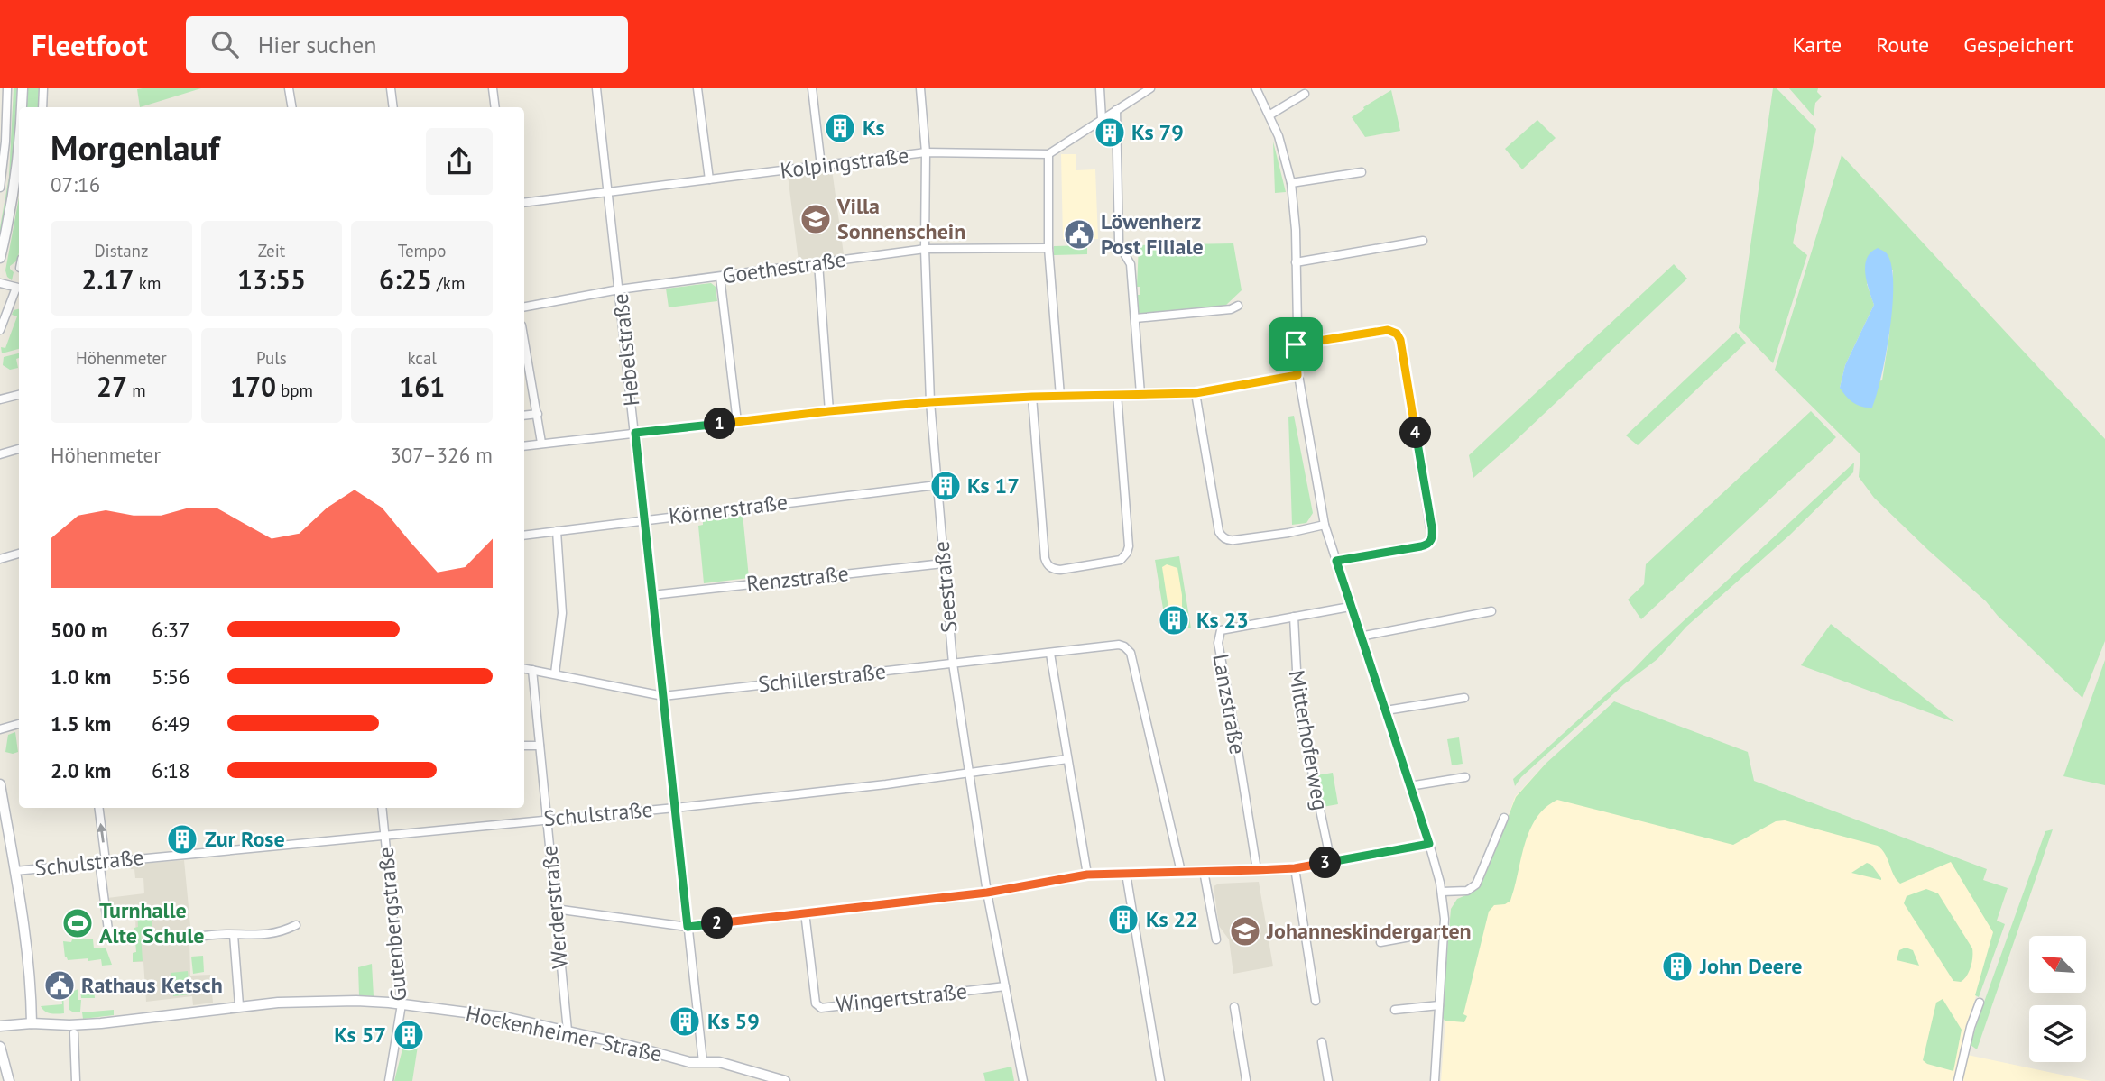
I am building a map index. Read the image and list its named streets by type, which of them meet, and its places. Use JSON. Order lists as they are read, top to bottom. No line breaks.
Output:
{"streets":{"street":["Kolpingstraße","Goethestraße","Hebelstraße","Körnerstraße","Renzstraße","Seestraße","Schillerstraße","Lanzstraße","Mitterhoferweg","Schulstraße","Werderstraße","Gutenbergstraße","Wingertstraße","Hockenheimer Straße"]},"crossings":[["Kolpingstraße","Hebelstraße"],["Kolpingstraße","Seestraße"],["Goethestraße","Hebelstraße"],["Goethestraße","Seestraße"],["Hebelstraße","Körnerstraße"],["Hebelstraße","Renzstraße"],["Hebelstraße","Schillerstraße"],["Hebelstraße","Schulstraße"],["Hebelstraße","Hockenheimer Straße"],["Körnerstraße","Seestraße"],["Renzstraße","Seestraße"],["Seestraße","Schillerstraße"],["Seestraße","Schulstraße"],["Seestraße","Wingertstraße"],["Schillerstraße","Werderstraße"],["Lanzstraße","Mitterhoferweg"],["Schulstraße","Werderstraße"],["Schulstraße","Gutenbergstraße"],["Werderstraße","Hockenheimer Straße"],["Gutenbergstraße","Hockenheimer Straße"]],"places":{"building":["Ks","Ks 79","Ks 17","Ks 23","Zur Rose","Ks 22","John Deere","Ks 59","Ks 57"],"school or university":["Villa Sonnenschein","Johanneskindergarten"],"public building":["Löwenherz Post Filiale","Rathaus Ketsch"],"sports":["Turnhalle Alte Schule"]},"north":"top left","page":{"header":"Fleetfoot","search":"Hier suchen","nav":["Karte","Route","Gespeichert"],"heading":["Morgenlauf","07:16"],"stats":[["Distanz","2.17 km"],["Zeit","13:55"],["Tempo","6:25 /km"],["Höhenmeter","27 m"],["Puls","170 bpm"],["kcal","161"]],"pins":["1","4","3","2"],"chart":["Höhenmeter","307–326 m"],"list":[{"name":"500 m","note":"6:37"},{"name":"1.0 km","note":"5:56"},{"name":"1.5 km","note":"6:49"},{"name":"2.0 km","note":"6:18"}]}}
